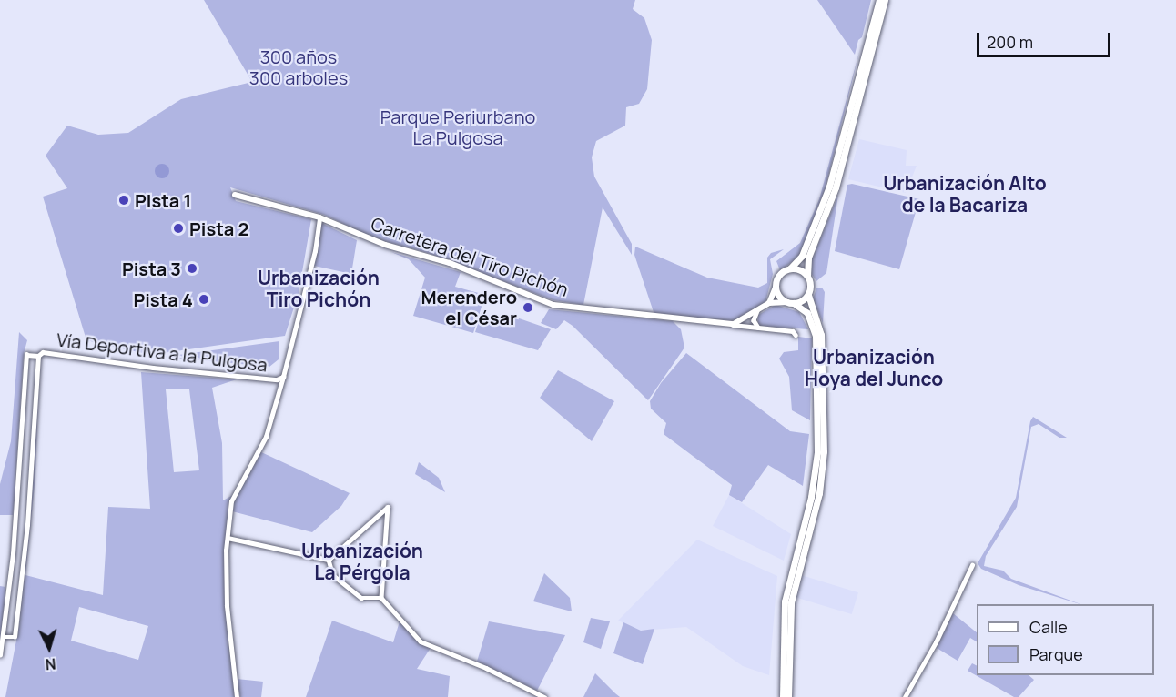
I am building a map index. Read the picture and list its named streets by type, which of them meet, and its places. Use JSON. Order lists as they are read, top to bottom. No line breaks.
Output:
{"streets":{"street":["Carretera del Tiro Pichón","Vía Deportiva a la Pulgosa"]},"crossings":[["Carretera del Tiro Pichón","Vía Deportiva a la Pulgosa"]],"districts":["Urbanización Alto de la Bacariza","Urbanización Tiro Pichón","Urbanización Hoya del Junco","Urbanización La Pérgola"],"parks":["300 años 300 arboles","Parque Periurbano La Pulgosa"],"places":["Pista 1","Pista 2","Pista 3","Pista 4","Merendero el César"],"legend":["Calle","Parque"],"scale_bar":"200 m","north":"bottom"}
